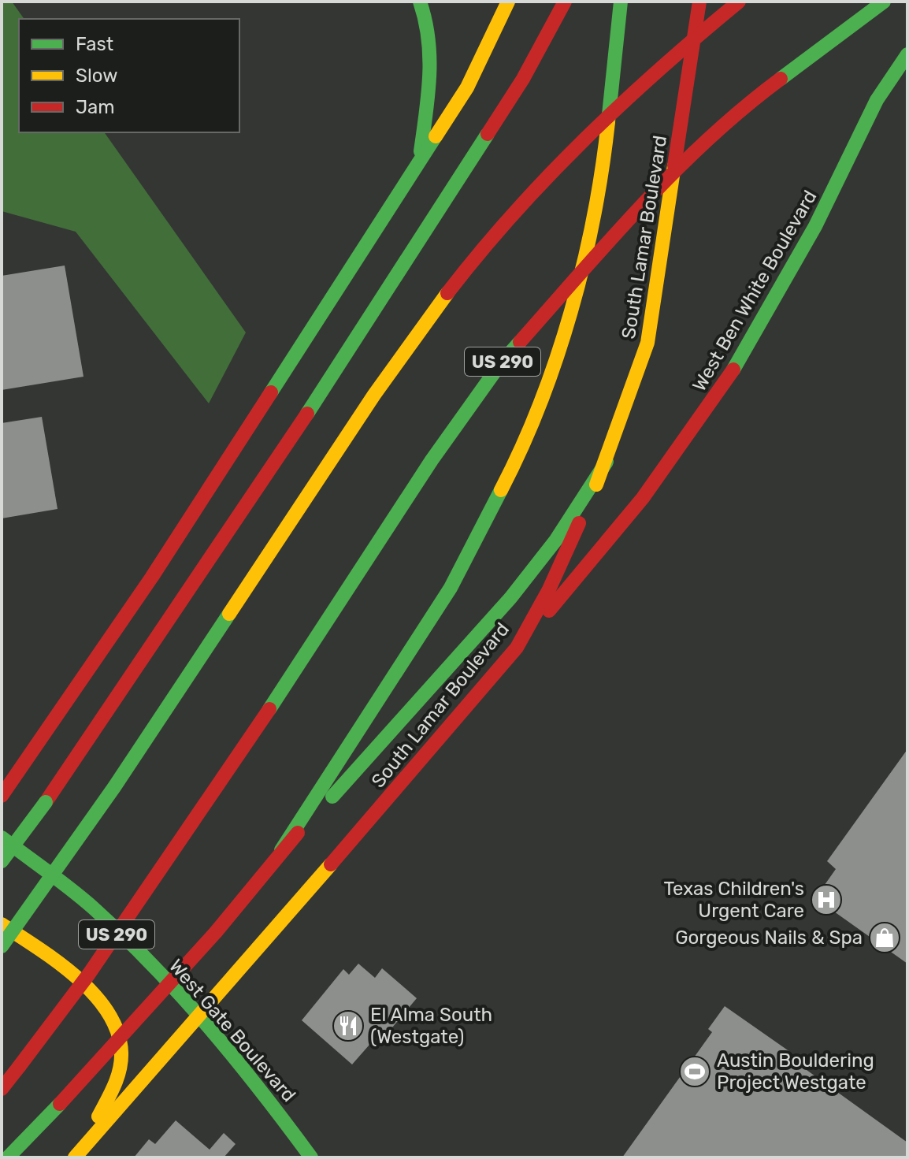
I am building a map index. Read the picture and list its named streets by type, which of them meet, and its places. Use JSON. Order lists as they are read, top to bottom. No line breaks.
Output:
{"streets":{"main road":["South Lamar Boulevard","West Ben White Boulevard","US 290","West Gate Boulevard"]},"crossings":[["South Lamar Boulevard","West Ben White Boulevard"],["South Lamar Boulevard","West Gate Boulevard"]],"places":{"hospital":["Texas Children's Urgent Care"],"shop":["Gorgeous Nails & Spa"],"restaurant":["El Alma South (Westgate)"],"sports":["Austin Bouldering Project Westgate"]},"legend":["Fast","Slow","Jam"]}
